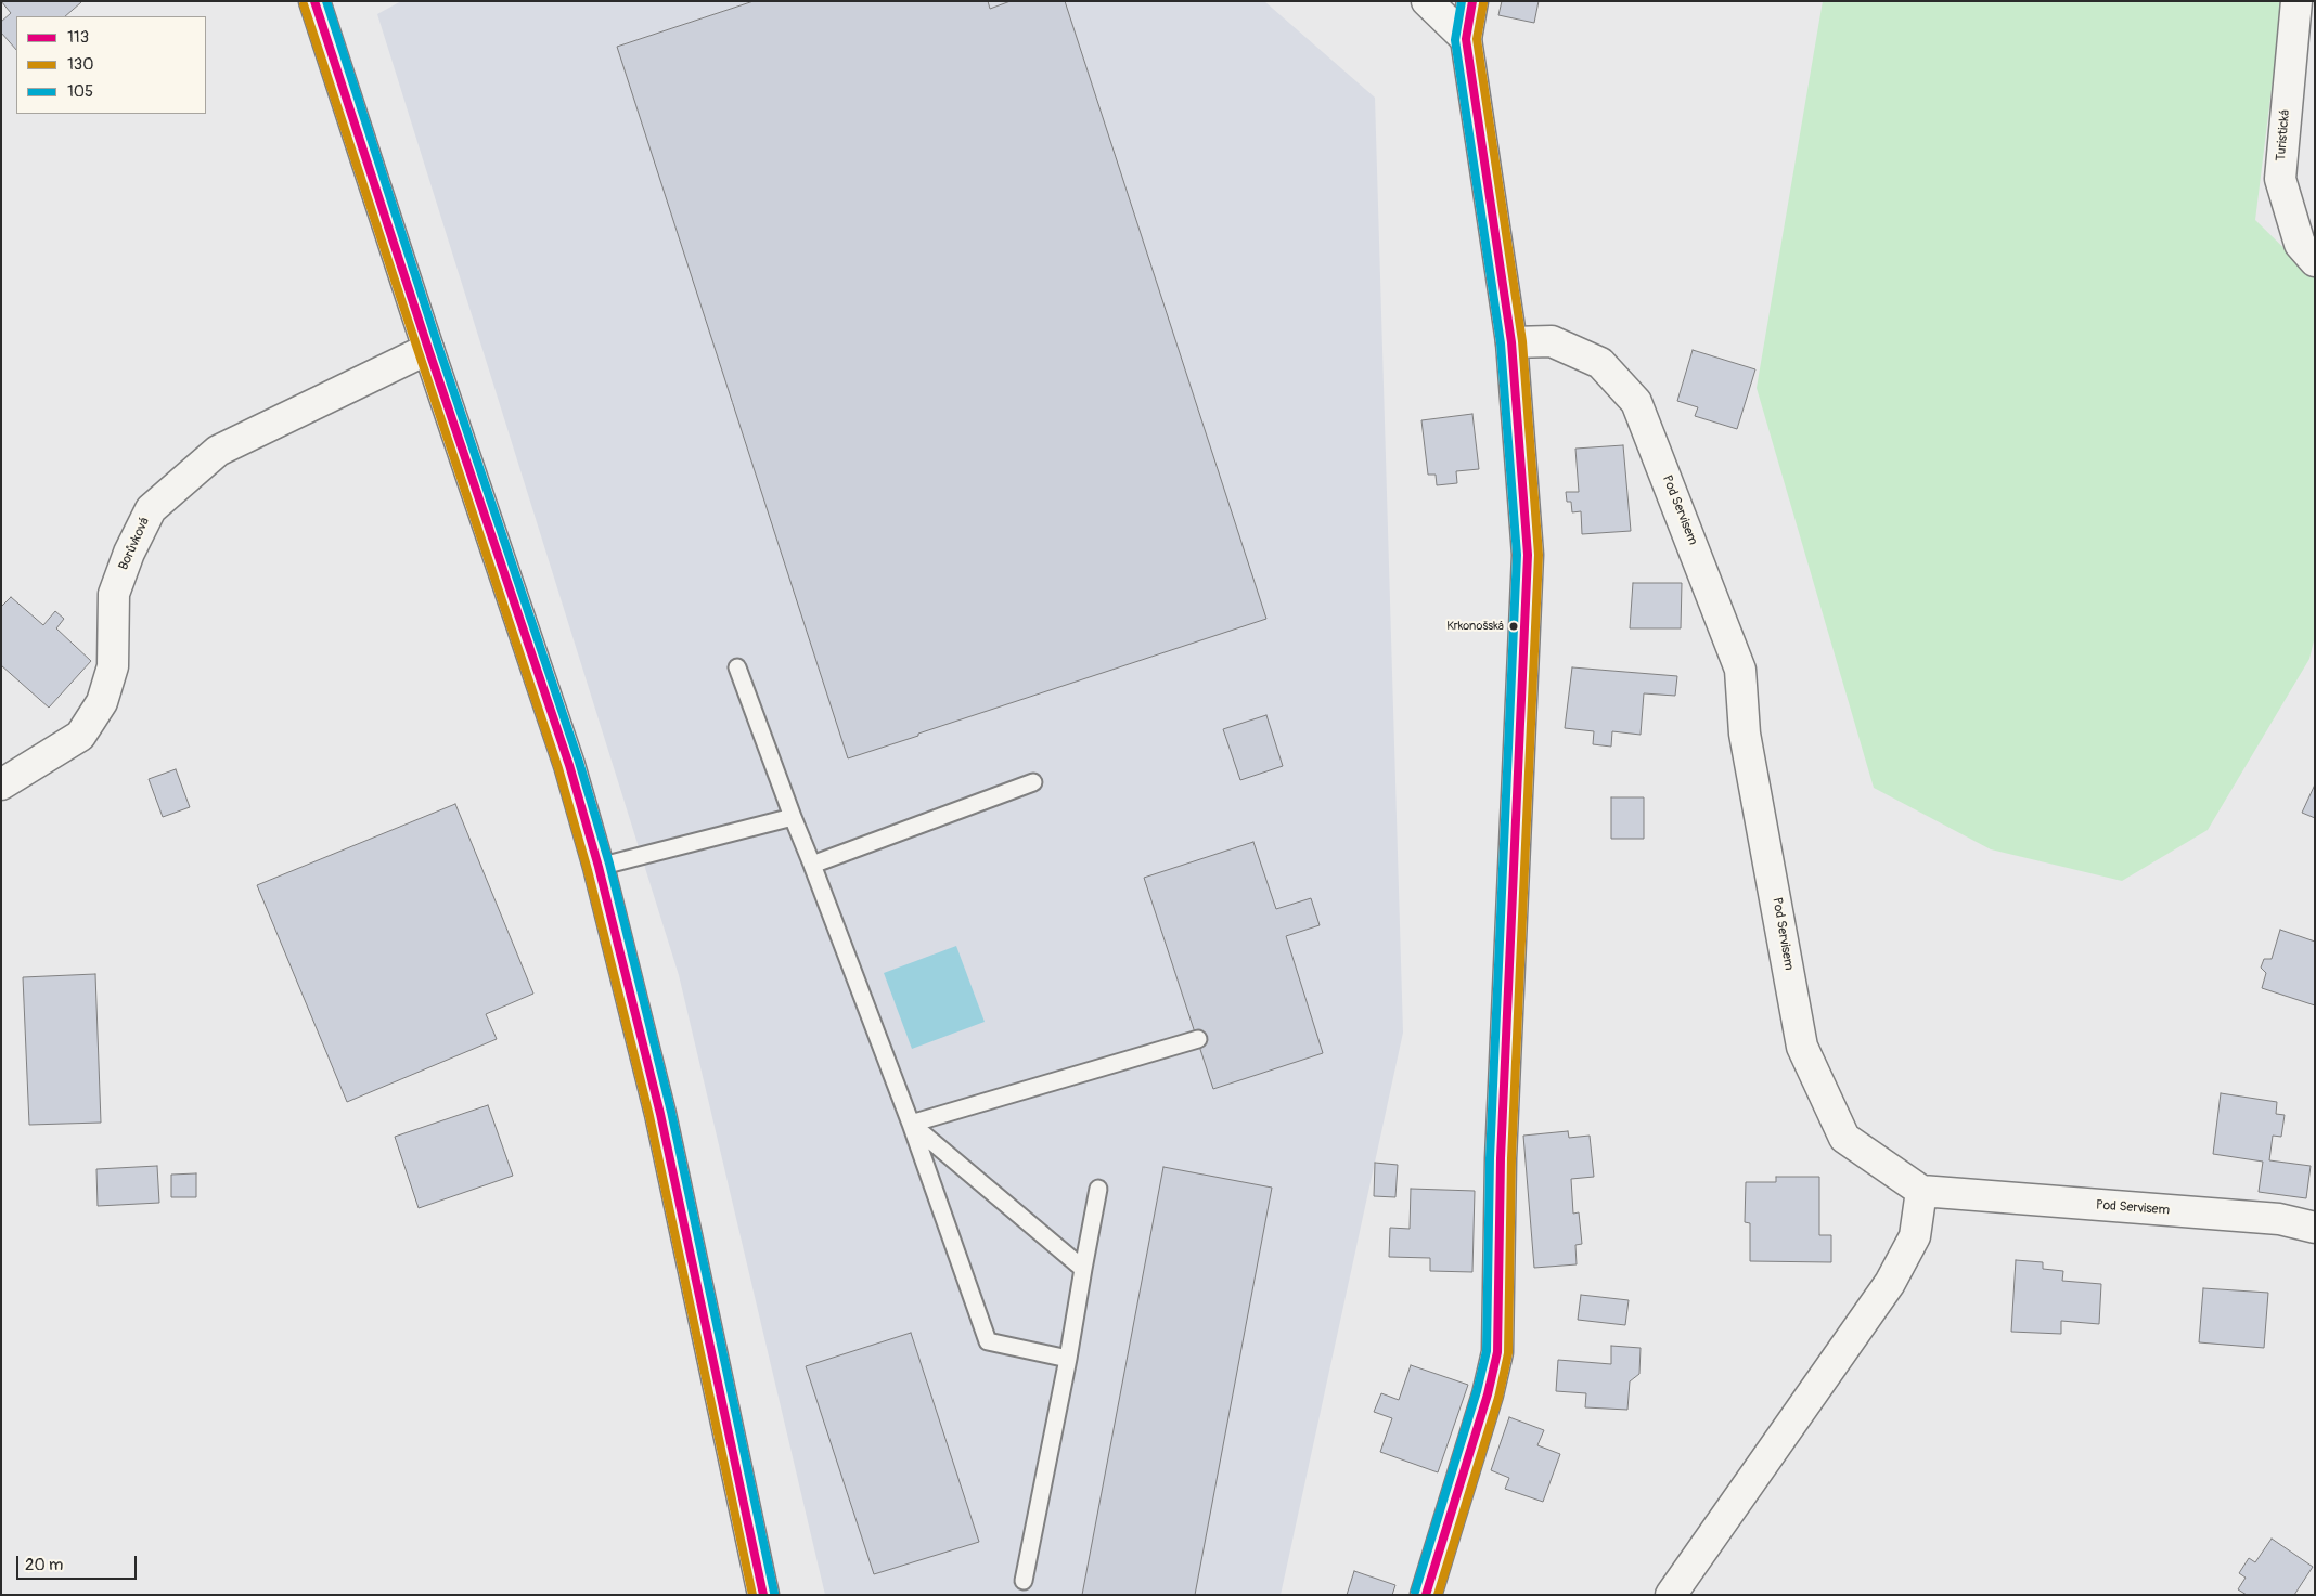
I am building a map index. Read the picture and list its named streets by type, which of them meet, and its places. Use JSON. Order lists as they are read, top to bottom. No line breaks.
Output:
{"streets":{"street":["Turistická","Pod Servisem","Borůvková"]},"places":["Krkonošská"],"lines":["transit line 113","transit line 105","transit line 130"],"legend":["113","130","105"],"scale_bar":"20 m"}
